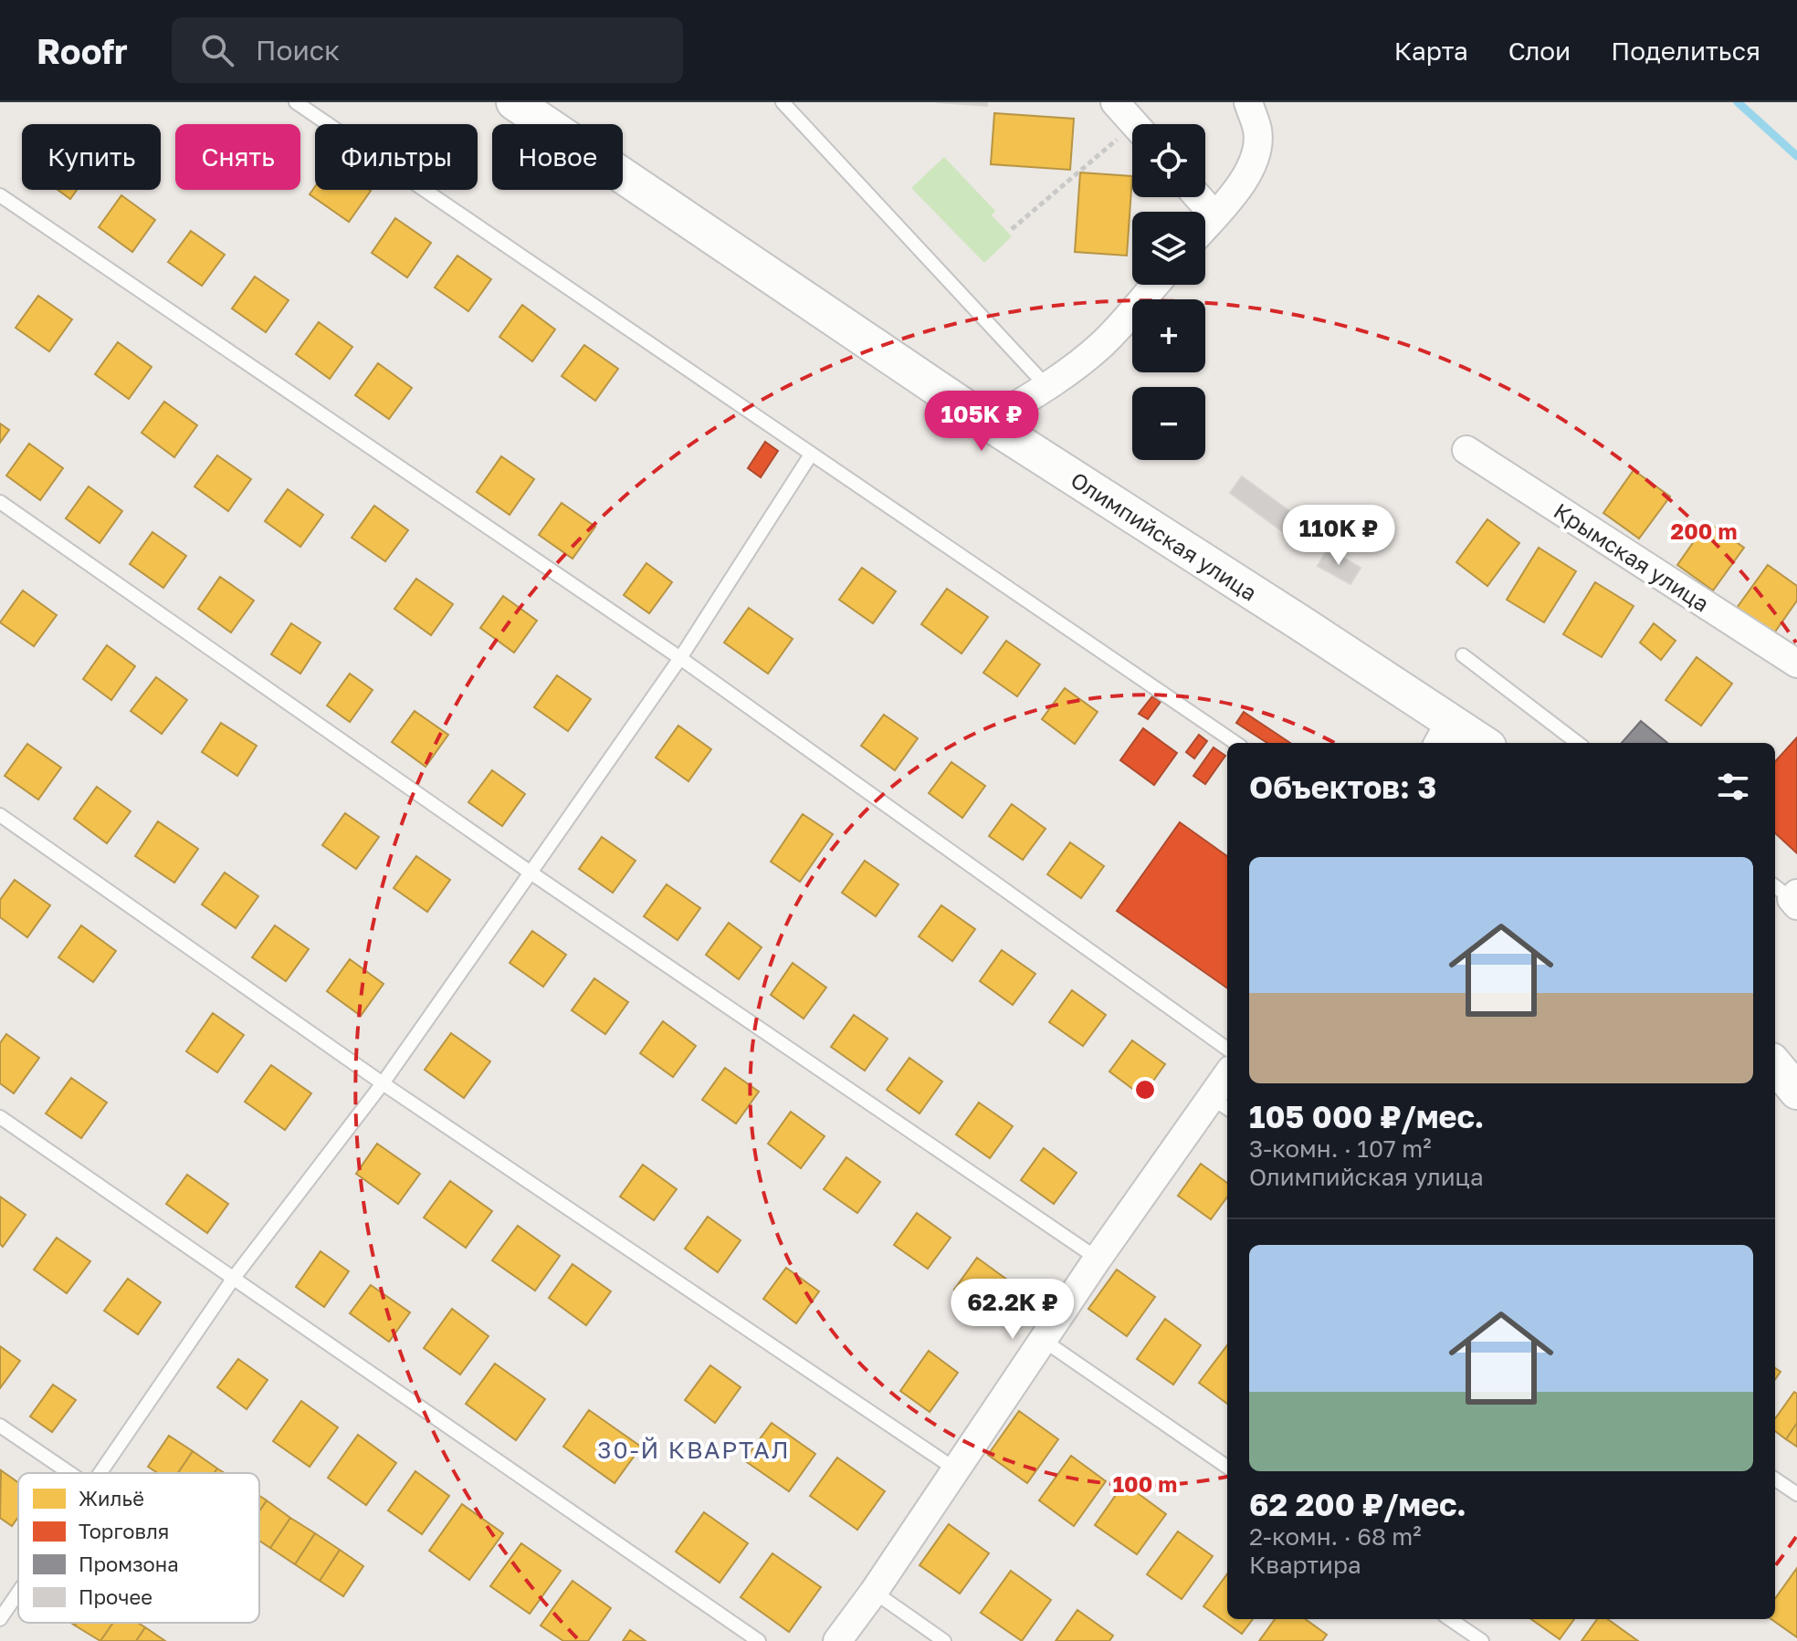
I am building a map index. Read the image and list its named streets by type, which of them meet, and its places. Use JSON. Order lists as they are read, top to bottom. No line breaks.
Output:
{"streets":{"street":["Олимпийская улица","Крымская улица"]},"districts":["30-Й КВАРТАЛ"],"legend":["Жильё","Торговля","Промзона","Прочее"],"page":{"header":"Roofr","search":"Поиск","nav":["Карта","Слои","Поделиться"],"map_buttons":["+","−"],"chip":["Купить","Снять","Фильтры","Новое"],"price":["105K ₽","110K ₽","62.2K ₽"],"heading":"Объектов: 3","list":[{"name":"105 000 ₽/мес.","note":"3-комн. · 107 m² · Олимпийская улица"},{"name":"62 200 ₽/мес.","note":"2-комн. · 68 m² · Квартира"}]},"rings":["200 m","100 m"]}
